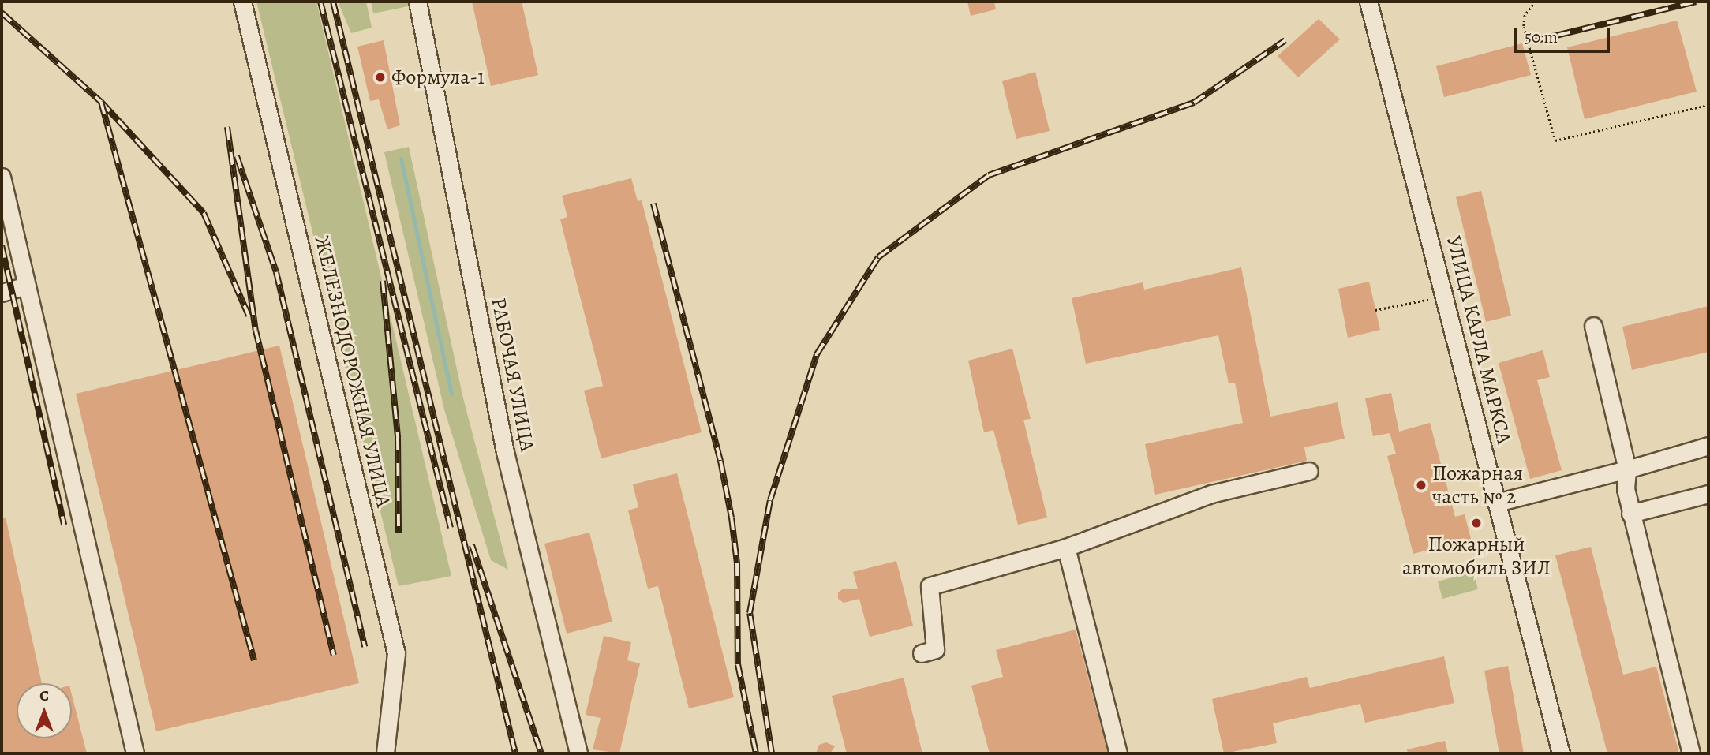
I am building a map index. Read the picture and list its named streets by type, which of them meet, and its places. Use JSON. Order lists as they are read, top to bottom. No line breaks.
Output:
{"streets":{"street":["УЛИЦА КАРЛА МАРКСА","ЖЕЛЕЗНОДОРОЖНАЯ УЛИЦА","РАБОЧАЯ УЛИЦА"]},"places":["Формула-1","Пожарная часть № 2","Пожарный автомобиль ЗИЛ"],"scale_bar":"50 m","north":"top"}
